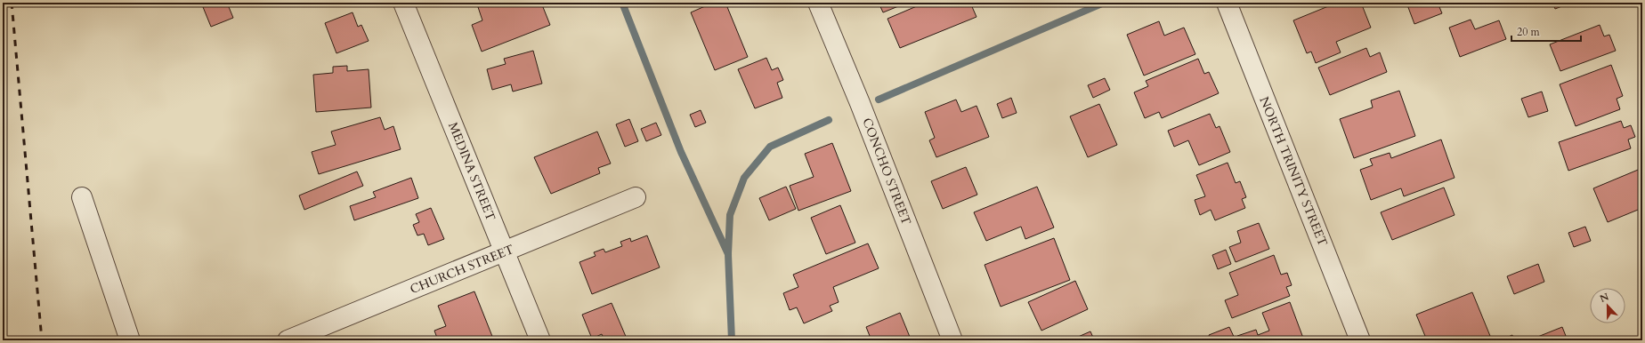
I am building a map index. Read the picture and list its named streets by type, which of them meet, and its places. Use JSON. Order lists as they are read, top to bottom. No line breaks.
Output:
{"streets":{"street":["MEDINA STREET","CONCHO STREET","NORTH TRINITY STREET","CHURCH STREET"]},"crossings":[["MEDINA STREET","CHURCH STREET"]],"scale_bar":"20 m","north":"top"}
